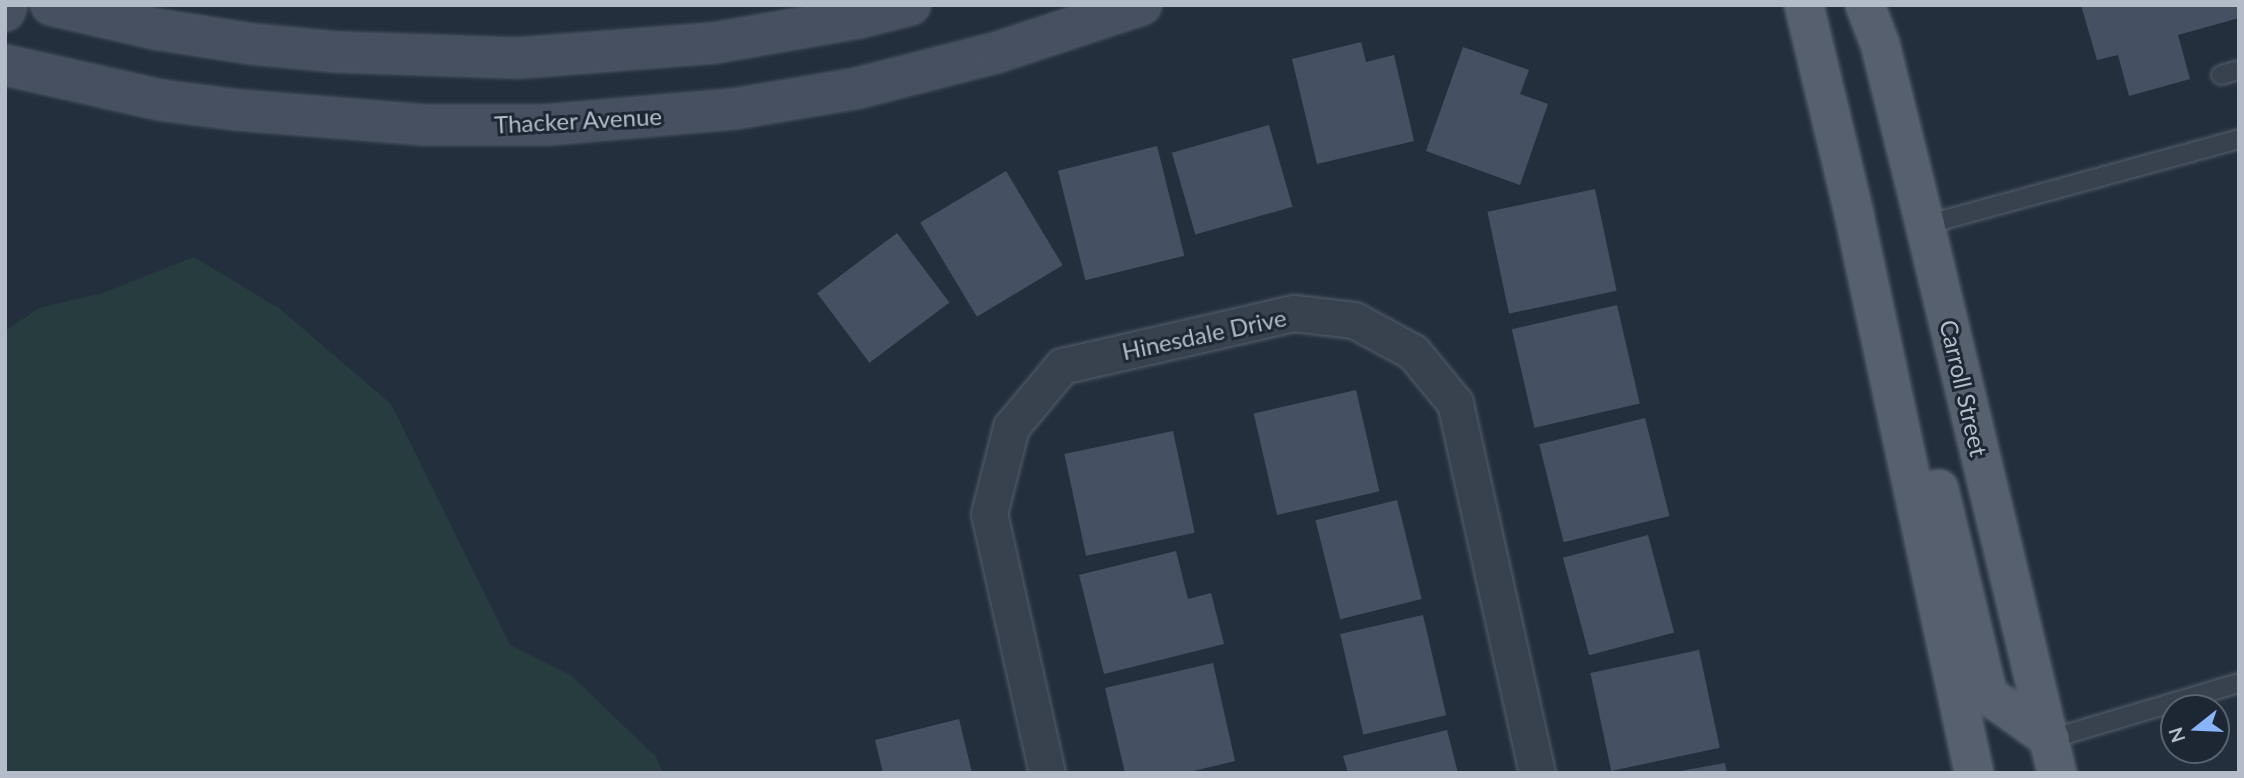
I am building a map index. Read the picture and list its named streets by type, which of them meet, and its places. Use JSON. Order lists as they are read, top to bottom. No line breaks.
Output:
{"streets":{"main road":["Carroll Street"],"street":["Thacker Avenue","Hinesdale Drive"]},"north":"left"}
